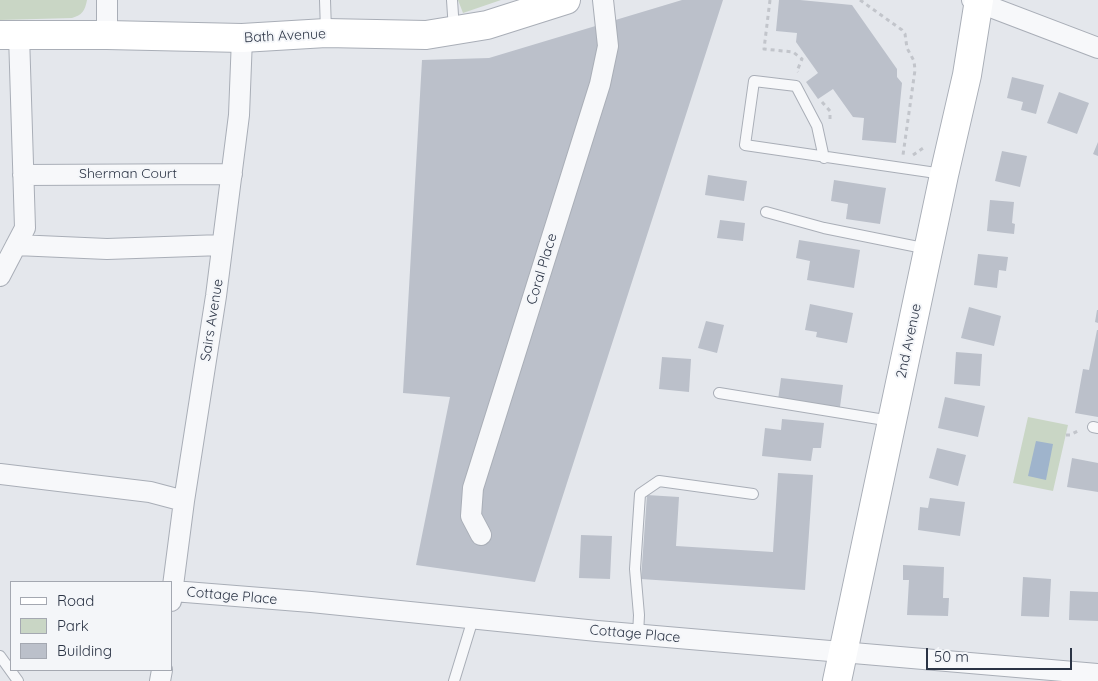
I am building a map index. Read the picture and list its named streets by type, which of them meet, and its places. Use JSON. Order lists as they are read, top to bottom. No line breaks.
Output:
{"streets":{"street":["Bath Avenue","Sherman Court","Coral Place","Sairs Avenue","2nd Avenue","Cottage Place"]},"crossings":[["Bath Avenue","Sairs Avenue"],["Sherman Court","Sairs Avenue"],["Sairs Avenue","Cottage Place"],["2nd Avenue","Cottage Place"]],"legend":["Road","Park","Building"],"scale_bar":"50 m"}
